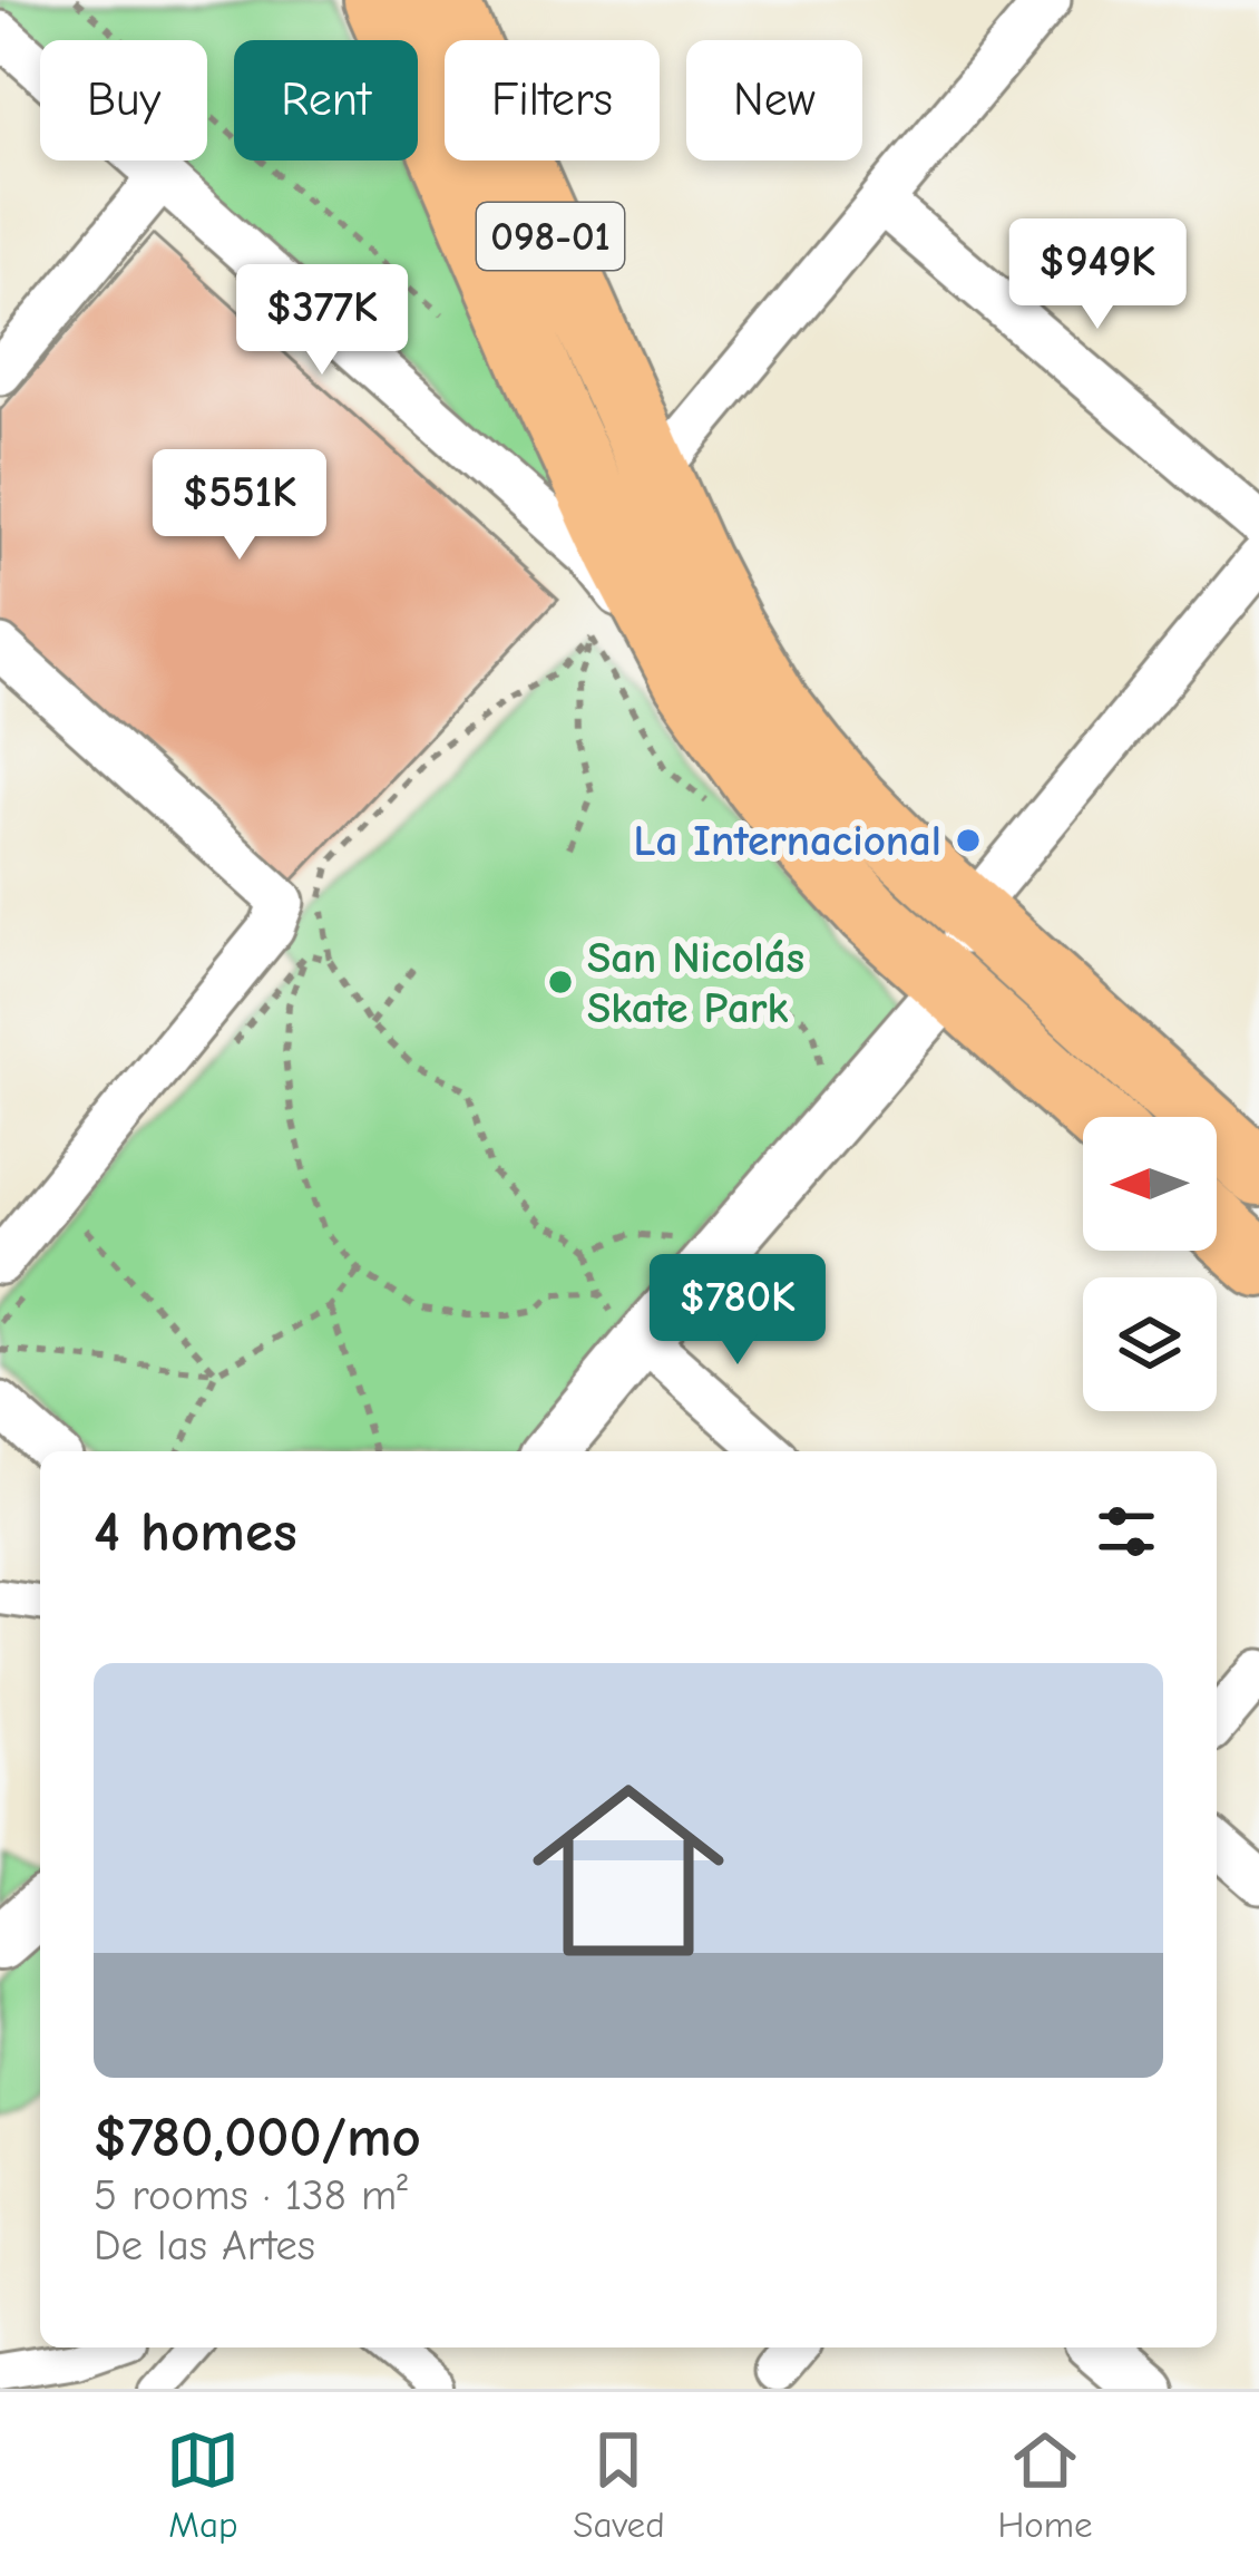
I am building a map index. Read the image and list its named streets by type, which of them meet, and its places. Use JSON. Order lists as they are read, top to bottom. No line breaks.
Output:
{"streets":{"main road":["098-01"]},"places":["La Internacional","San Nicolás Skate Park"],"north":"left","page":{"chip":["Buy","Rent","Filters","New"],"price":["$949K","$377K","$551K","$780K"],"heading":"4 homes","list":[{"name":"$780,000/mo","note":"5 rooms · 138 m² · De las Artes"}],"tabs":["Map","Saved","Home"]}}
